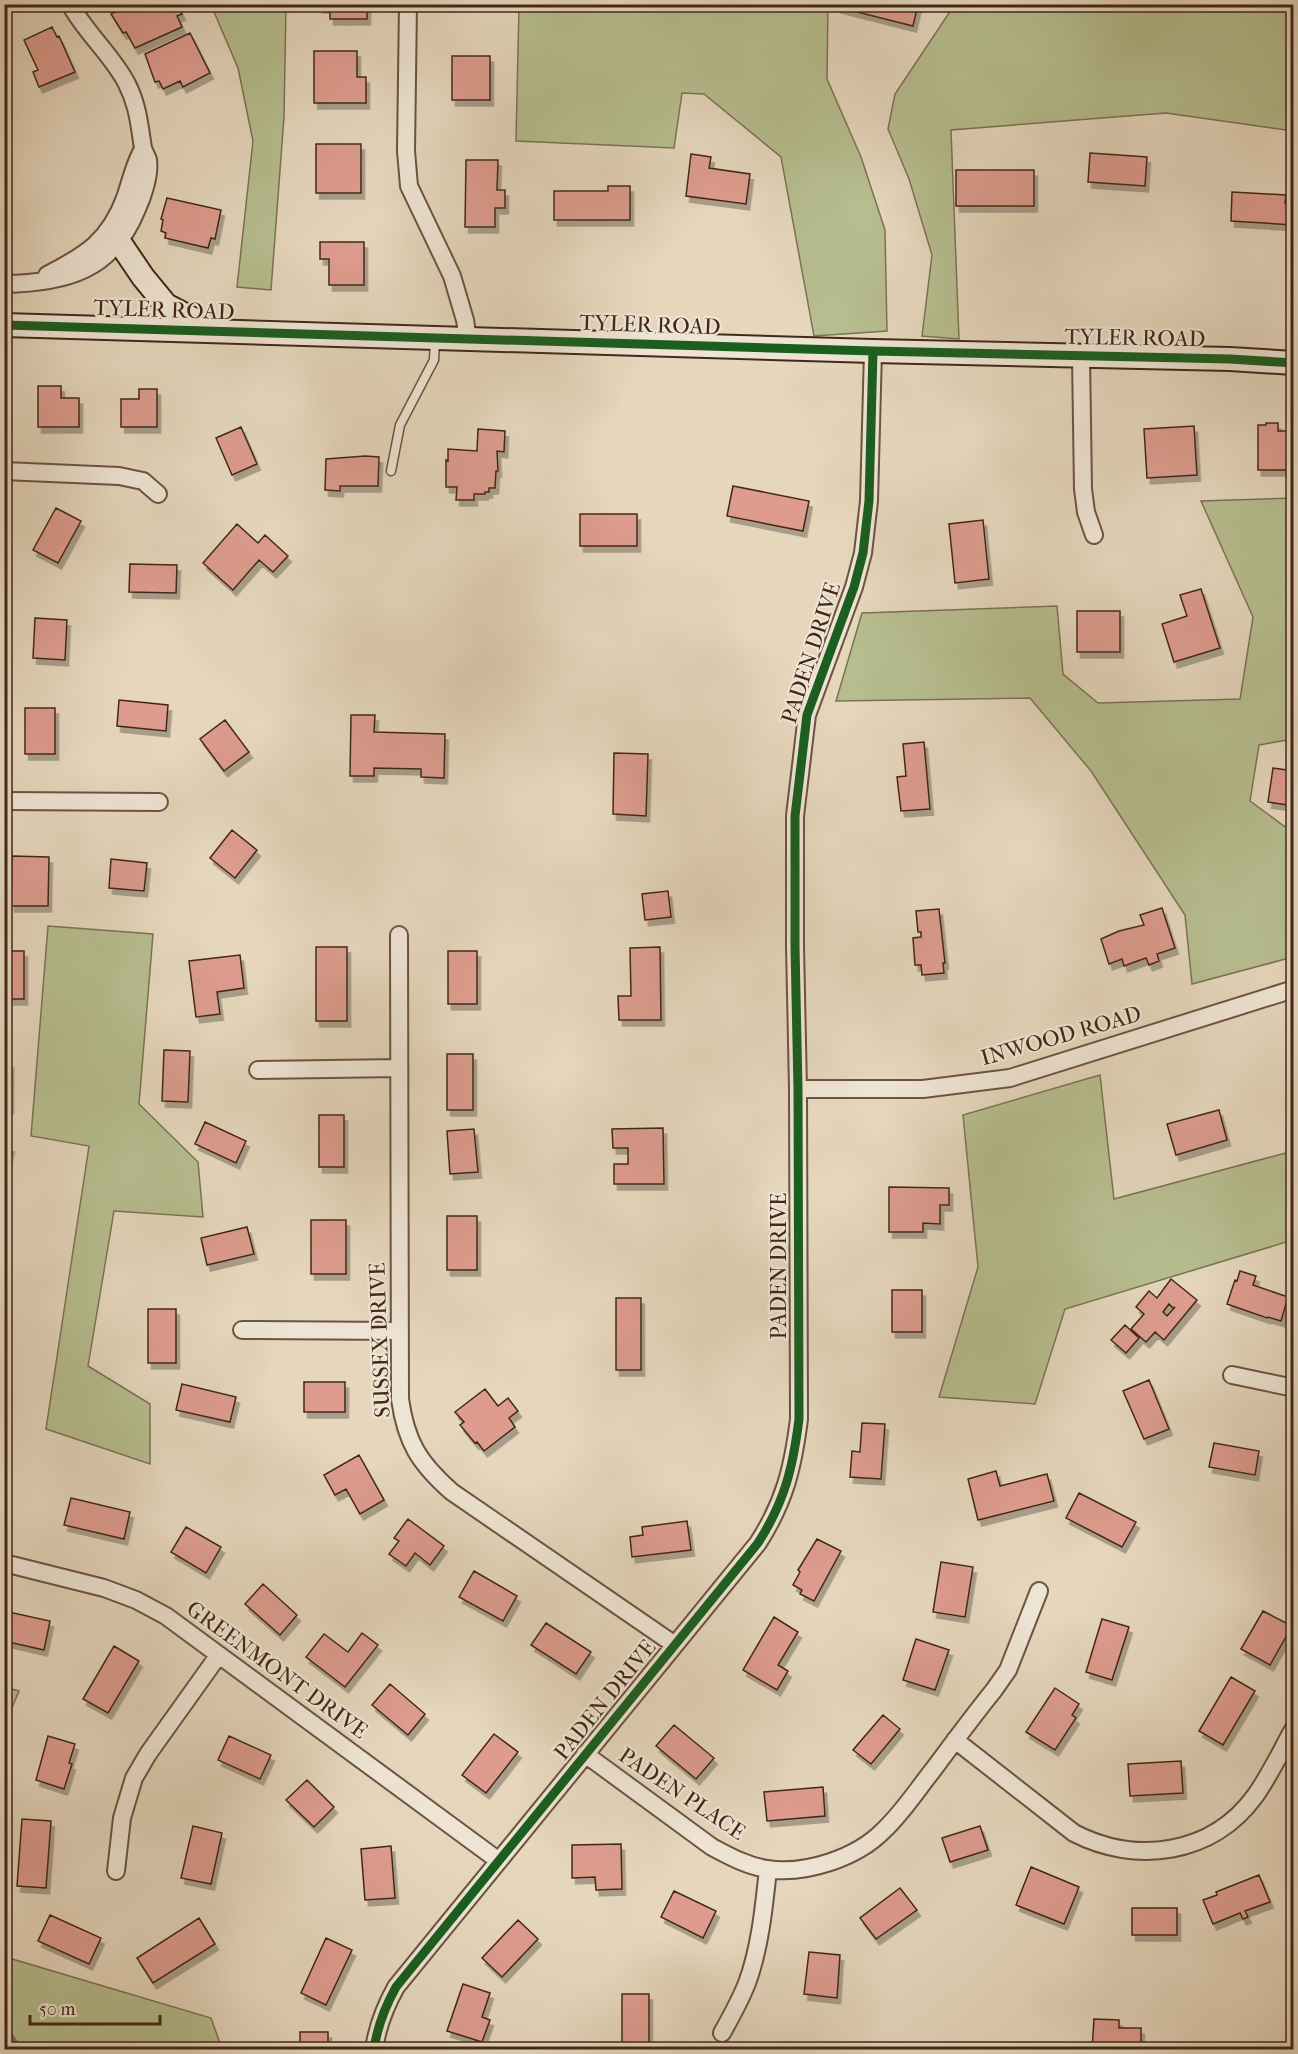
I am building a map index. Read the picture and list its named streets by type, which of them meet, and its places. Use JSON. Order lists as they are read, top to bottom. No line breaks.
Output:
{"streets":{"street":["TYLER ROAD","PADEN DRIVE","INWOOD ROAD","SUSSEX DRIVE","GREENMONT DRIVE","PADEN PLACE"]},"crossings":[["TYLER ROAD","PADEN DRIVE"],["PADEN DRIVE","INWOOD ROAD"],["PADEN DRIVE","SUSSEX DRIVE"],["PADEN DRIVE","GREENMONT DRIVE"],["PADEN DRIVE","PADEN PLACE"]],"scale_bar":"50 m"}
